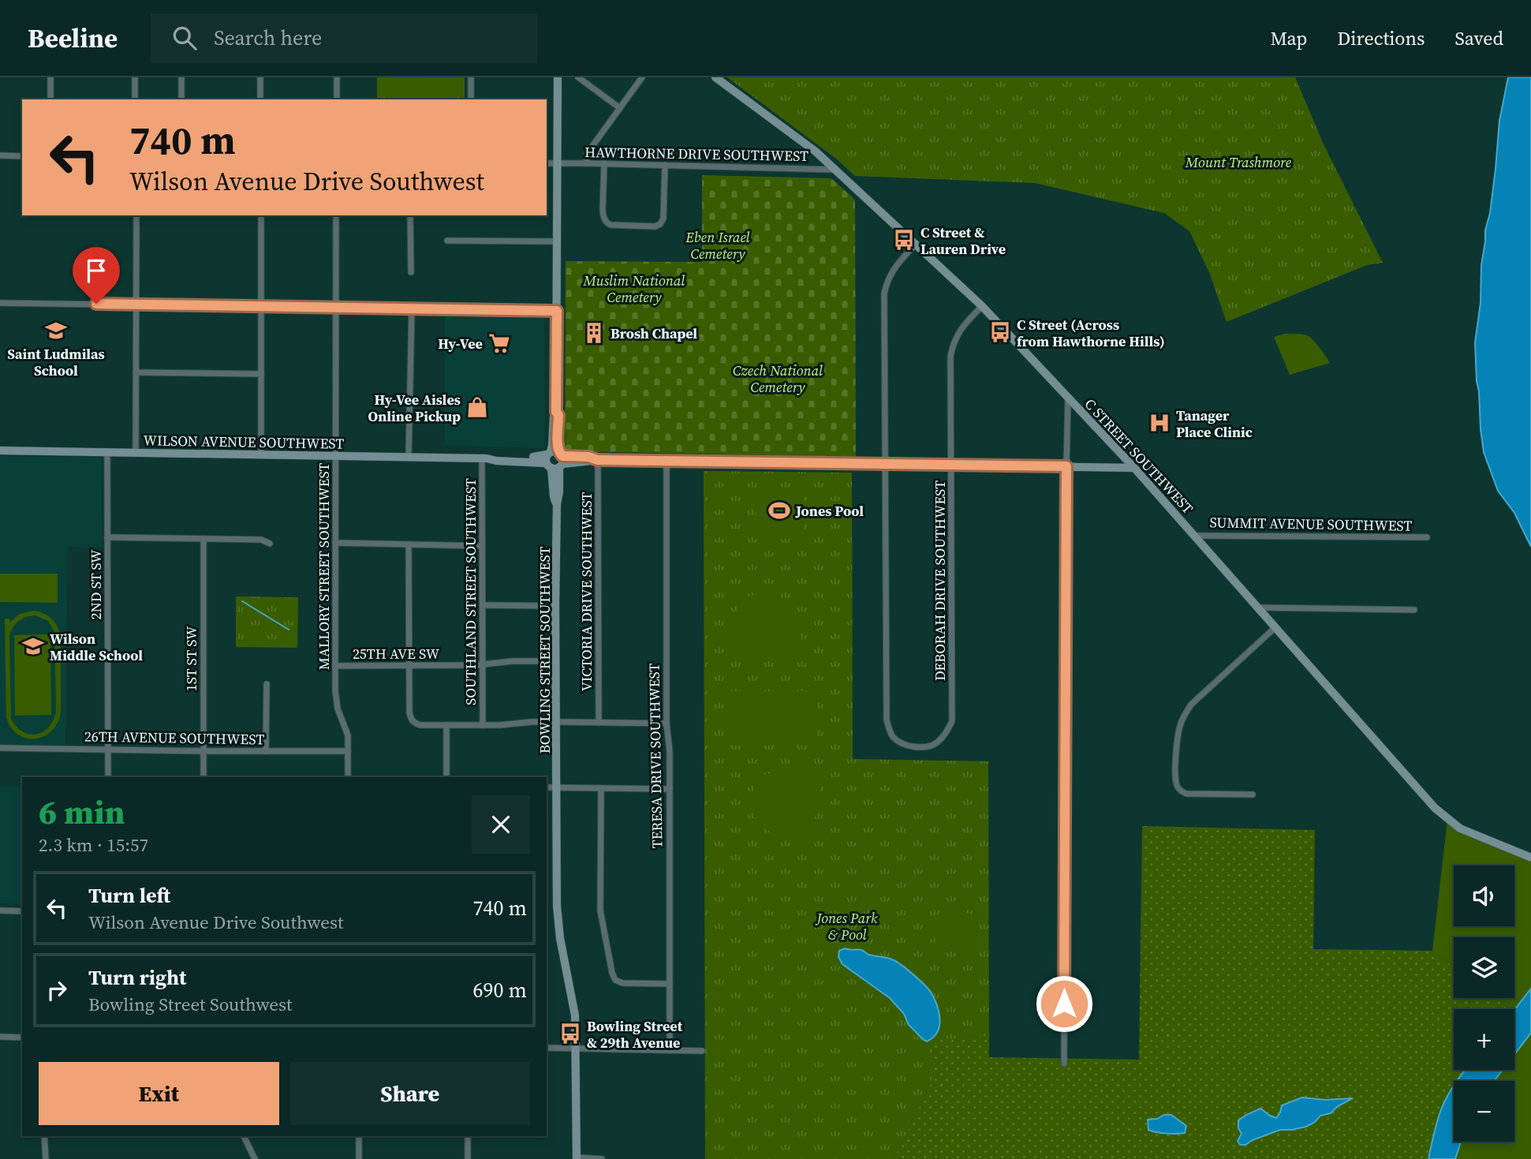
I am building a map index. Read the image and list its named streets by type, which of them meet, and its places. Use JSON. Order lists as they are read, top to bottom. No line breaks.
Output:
{"streets":{"main road":["WILSON AVENUE SOUTHWEST","C STREET SOUTHWEST","BOWLING STREET SOUTHWEST"],"street":["HAWTHORNE DRIVE SOUTHWEST","SUMMIT AVENUE SOUTHWEST","MALLORY STREET SOUTHWEST","DEBORAH DRIVE SOUTHWEST","2ND ST SW","SOUTHLAND STREET SOUTHWEST","VICTORIA DRIVE SOUTHWEST","25TH AVE SW","1ST ST SW","26TH AVENUE SOUTHWEST","TERESA DRIVE SOUTHWEST"]},"crossings":[["HAWTHORNE DRIVE SOUTHWEST","C STREET SOUTHWEST"],["HAWTHORNE DRIVE SOUTHWEST","BOWLING STREET SOUTHWEST"],["WILSON AVENUE SOUTHWEST","C STREET SOUTHWEST"],["WILSON AVENUE SOUTHWEST","MALLORY STREET SOUTHWEST"],["WILSON AVENUE SOUTHWEST","DEBORAH DRIVE SOUTHWEST"],["WILSON AVENUE SOUTHWEST","2ND ST SW"],["WILSON AVENUE SOUTHWEST","SOUTHLAND STREET SOUTHWEST"],["WILSON AVENUE SOUTHWEST","VICTORIA DRIVE SOUTHWEST"],["WILSON AVENUE SOUTHWEST","BOWLING STREET SOUTHWEST"],["WILSON AVENUE SOUTHWEST","TERESA DRIVE SOUTHWEST"],["C STREET SOUTHWEST","SUMMIT AVENUE SOUTHWEST"],["C STREET SOUTHWEST","DEBORAH DRIVE SOUTHWEST"],["MALLORY STREET SOUTHWEST","25TH AVE SW"],["MALLORY STREET SOUTHWEST","26TH AVENUE SOUTHWEST"],["2ND ST SW","26TH AVENUE SOUTHWEST"],["SOUTHLAND STREET SOUTHWEST","25TH AVE SW"],["BOWLING STREET SOUTHWEST","25TH AVE SW"],["1ST ST SW","26TH AVENUE SOUTHWEST"]],"parks":["Mount Trashmore","Eben Israel Cemetery","Muslim National Cemetery","Czech National Cemetery","Jones Park & Pool"],"places":{"bus stop":["C Street & Lauren Drive","C Street (Across from Hawthorne Hills)","Bowling Street & 29th Avenue"],"school or university":["Saint Ludmilas School","Wilson Middle School"],"building":["Brosh Chapel"],"supermarket":["Hy-Vee"],"shop":["Hy-Vee Aisles Online Pickup"],"hospital":["Tanager Place Clinic"],"sports":["Jones Pool"]},"page":{"header":"Beeline","search":"Search here","nav":["Map","Directions","Saved"],"turn":["740 m","Wilson Avenue Drive Southwest"],"heading":["6 min","2.3 km · 15:57"],"map_buttons":["+","−"],"list":[{"name":"Turn left","note":"Wilson Avenue Drive Southwest","value":"740 m"},{"name":"Turn right","note":"Bowling Street Southwest","value":"690 m"}],"buttons":["Exit","Share"]}}
